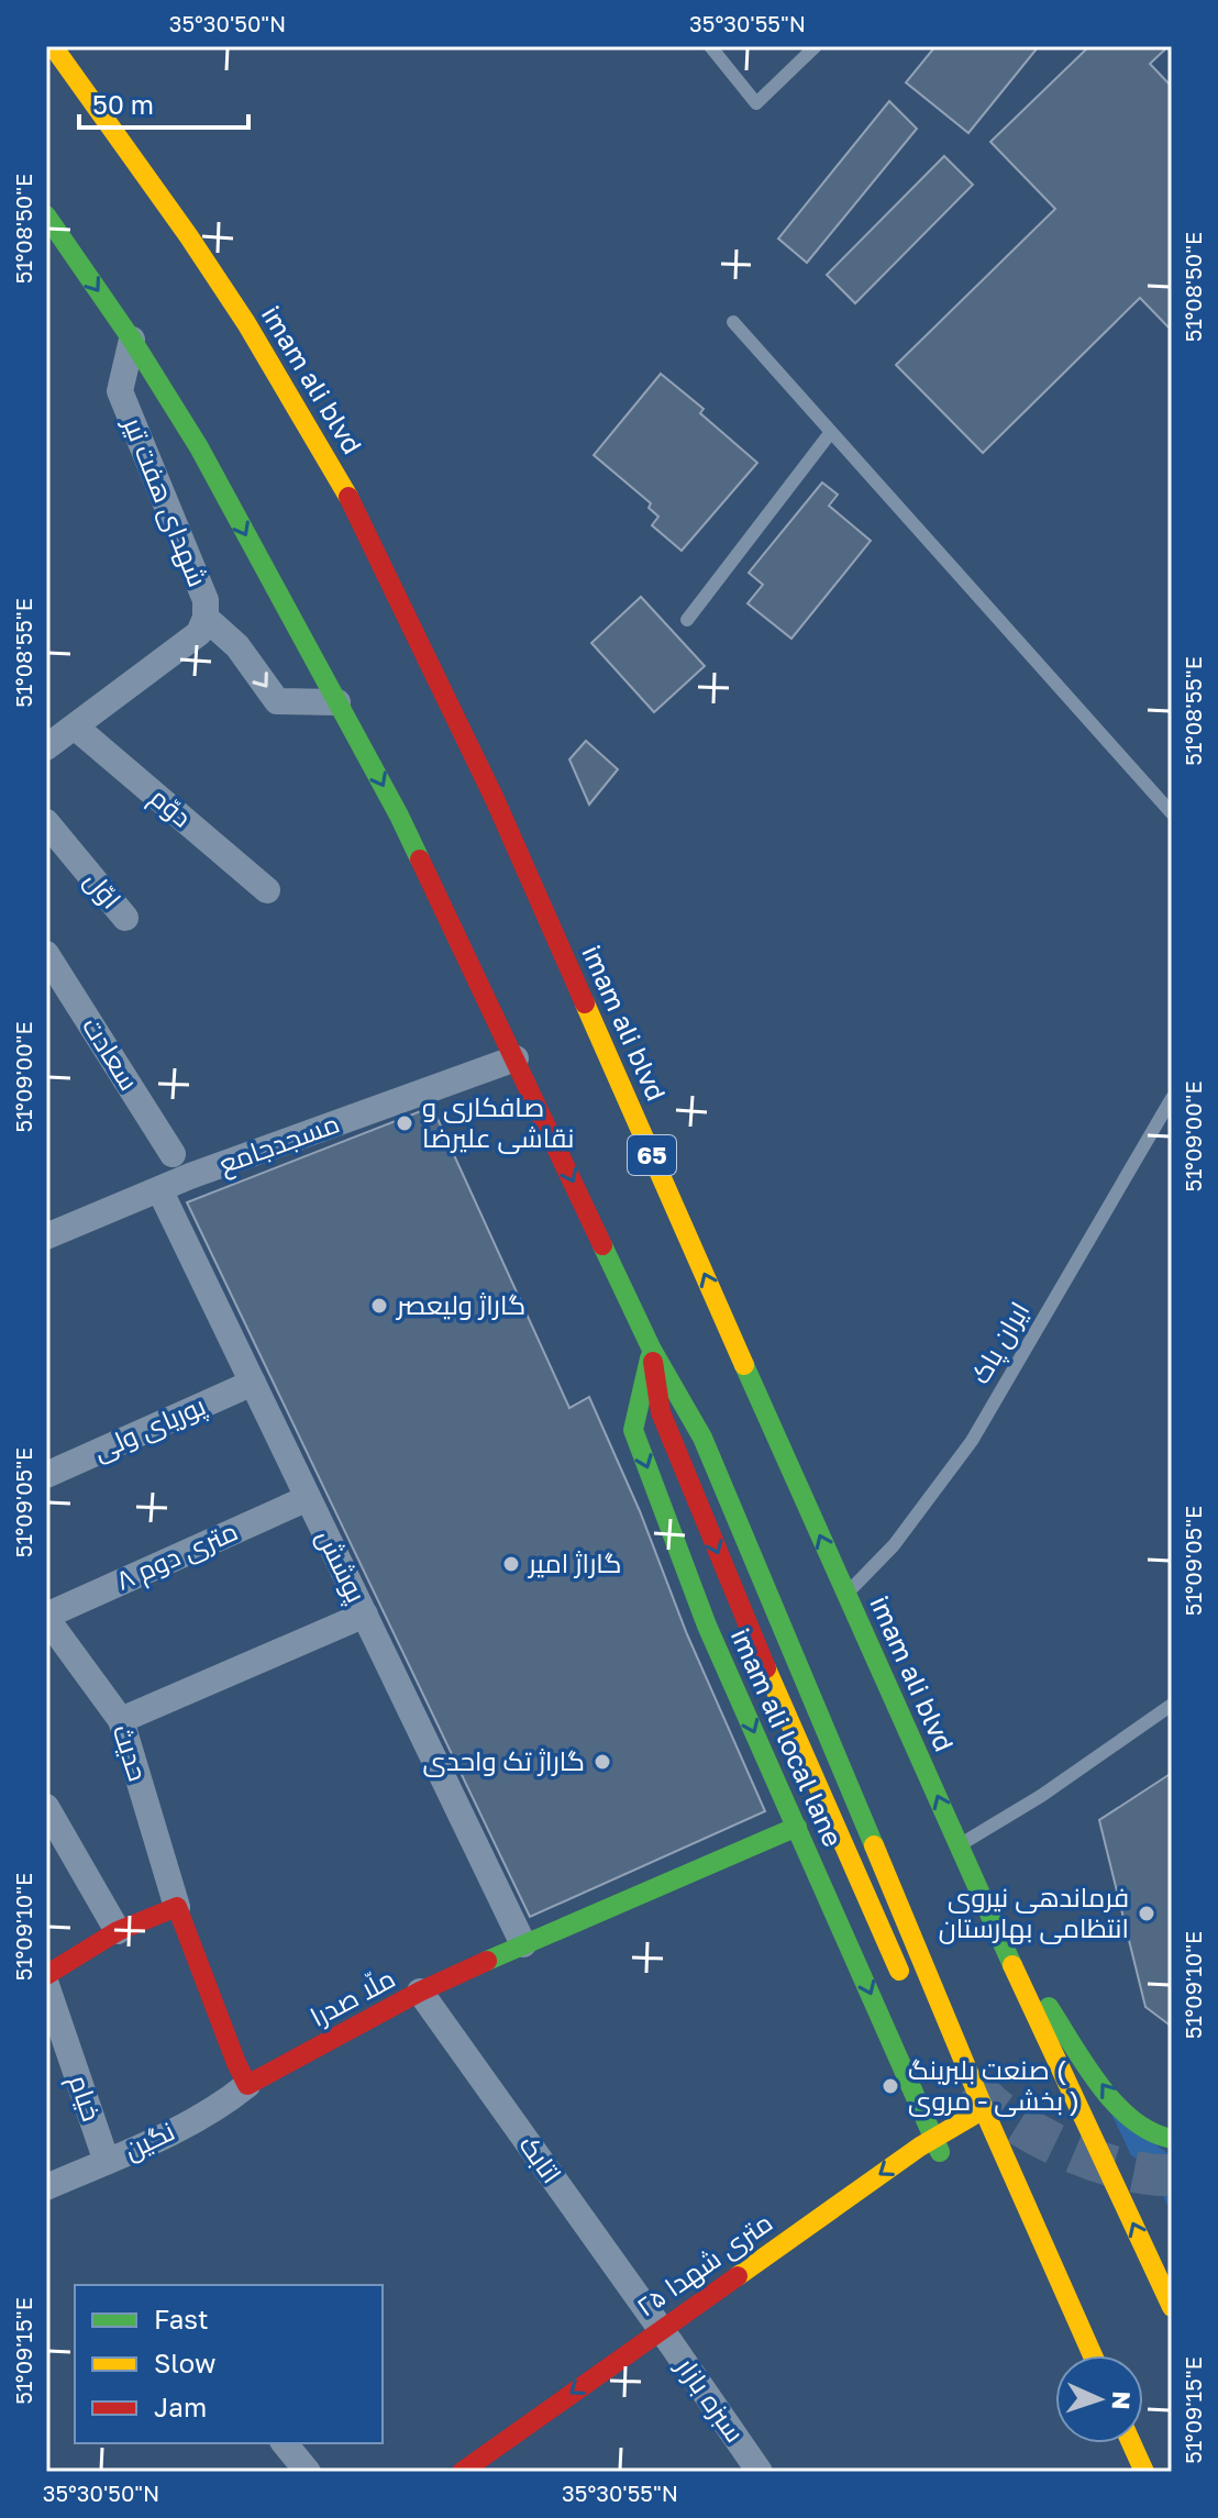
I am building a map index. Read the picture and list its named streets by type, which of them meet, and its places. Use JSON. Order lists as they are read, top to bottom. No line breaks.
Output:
{"streets":{"main road":["imam ali blvd","65","imam ali local lane","ملّا صدرا","۲۵ متری شهدا"],"street":["شهدای هفت تیر","دوّم","اوّل","سعادت","مسجدجامع","پوریای ولی","۸ متری دوم","پوشش","حدیث","خیام","نگین","اتابک","سبزه بازار"],"lane":["ایران پاک"]},"crossings":[["imam ali blvd","ایران پاک"],["شهدای هفت تیر","دوّم"],["مسجدجامع","پوشش"],["پوریای ولی","پوشش"],["۸ متری دوم","پوشش"],["۸ متری دوم","حدیث"],["پوشش","ملّا صدرا"],["imam ali local lane","ملّا صدرا"],["imam ali local lane","۲۵ متری شهدا"],["ملّا صدرا","نگین"],["ملّا صدرا","اتابک"],["خیام","نگین"],["اتابک","۲۵ متری شهدا"],["اتابک","سبزه بازار"],["۲۵ متری شهدا","سبزه بازار"]],"places":["صافکاری و نقاشی عليرضا","گاراژ ولیعصر","گاراژ امیر","گاراژ تک واحدی","فرماندهی نیروی انتظامی بهارستان","صنعت بلبرینگ ( بخشی - مروی )"],"legend":["Fast","Slow","Jam"],"scale_bar":"50 m","north":"right","coordinates":["35°30'50\"N","35°30'55\"N","51°08'50\"E","51°08'55\"E","51°09'00\"E","51°09'05\"E","51°09'10\"E","51°09'15\"E"]}
